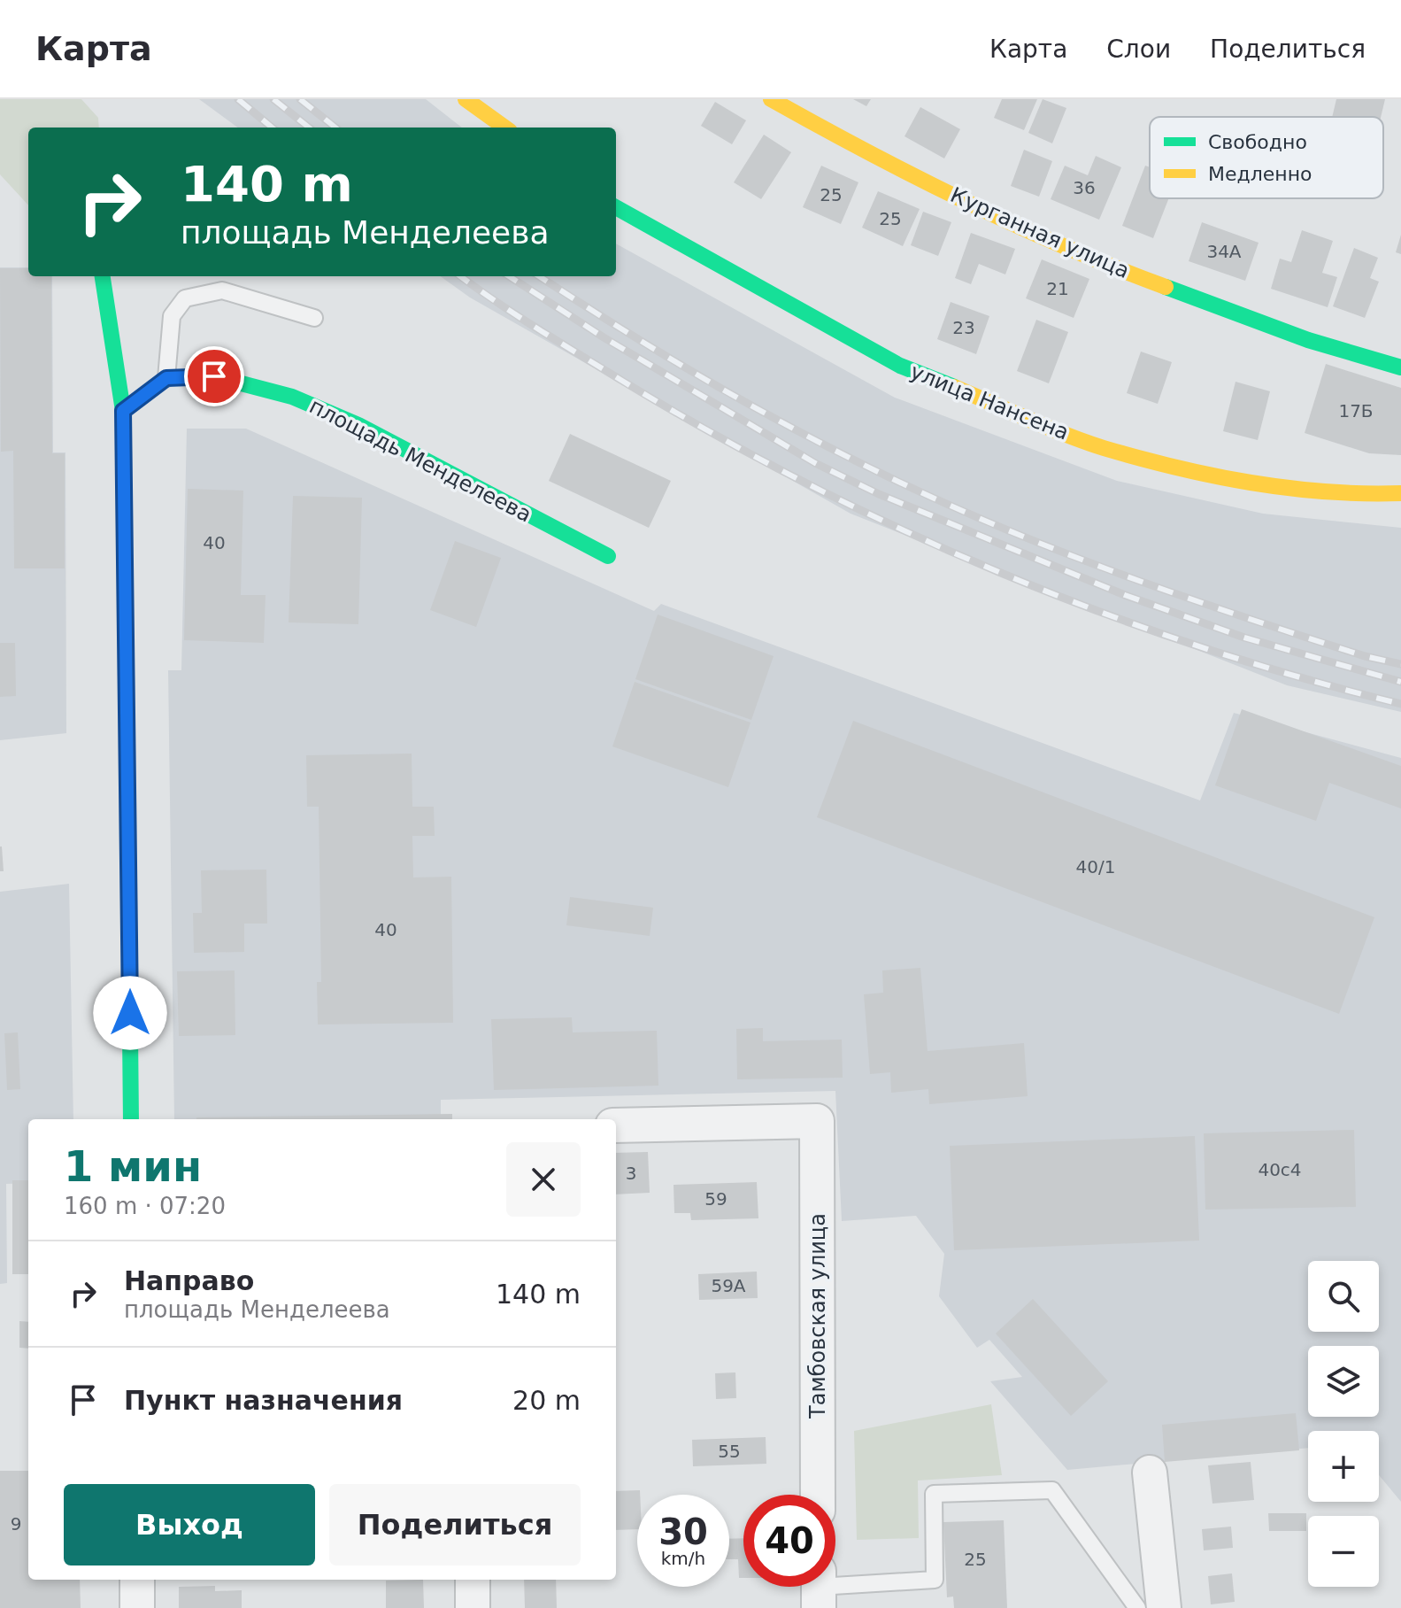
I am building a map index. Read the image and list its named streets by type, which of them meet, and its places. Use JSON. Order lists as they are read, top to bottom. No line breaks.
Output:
{"streets":{"street":["Курганная улица","улица Нансена","площадь Менделеева","Тамбовская улица"]},"house_numbers":["36","25","25","34А","21","23","17Б","40","40/1","40","40с4","3","59","59А","55","9","25"],"legend":["Свободно","Медленно"],"page":{"header":"Карта","nav":["Карта","Слои","Поделиться"],"turn":["140 m","площадь Менделеева"],"heading":["1 мин","160 m · 07:20"],"list":[{"name":"Направо","note":"площадь Менделеева","value":"140 m"},{"name":"Пункт назначения","value":"20 m"}],"map_buttons":["+","−"],"buttons":["Выход","Поделиться"],"speed":"30 km/h","limit":"40"}}
